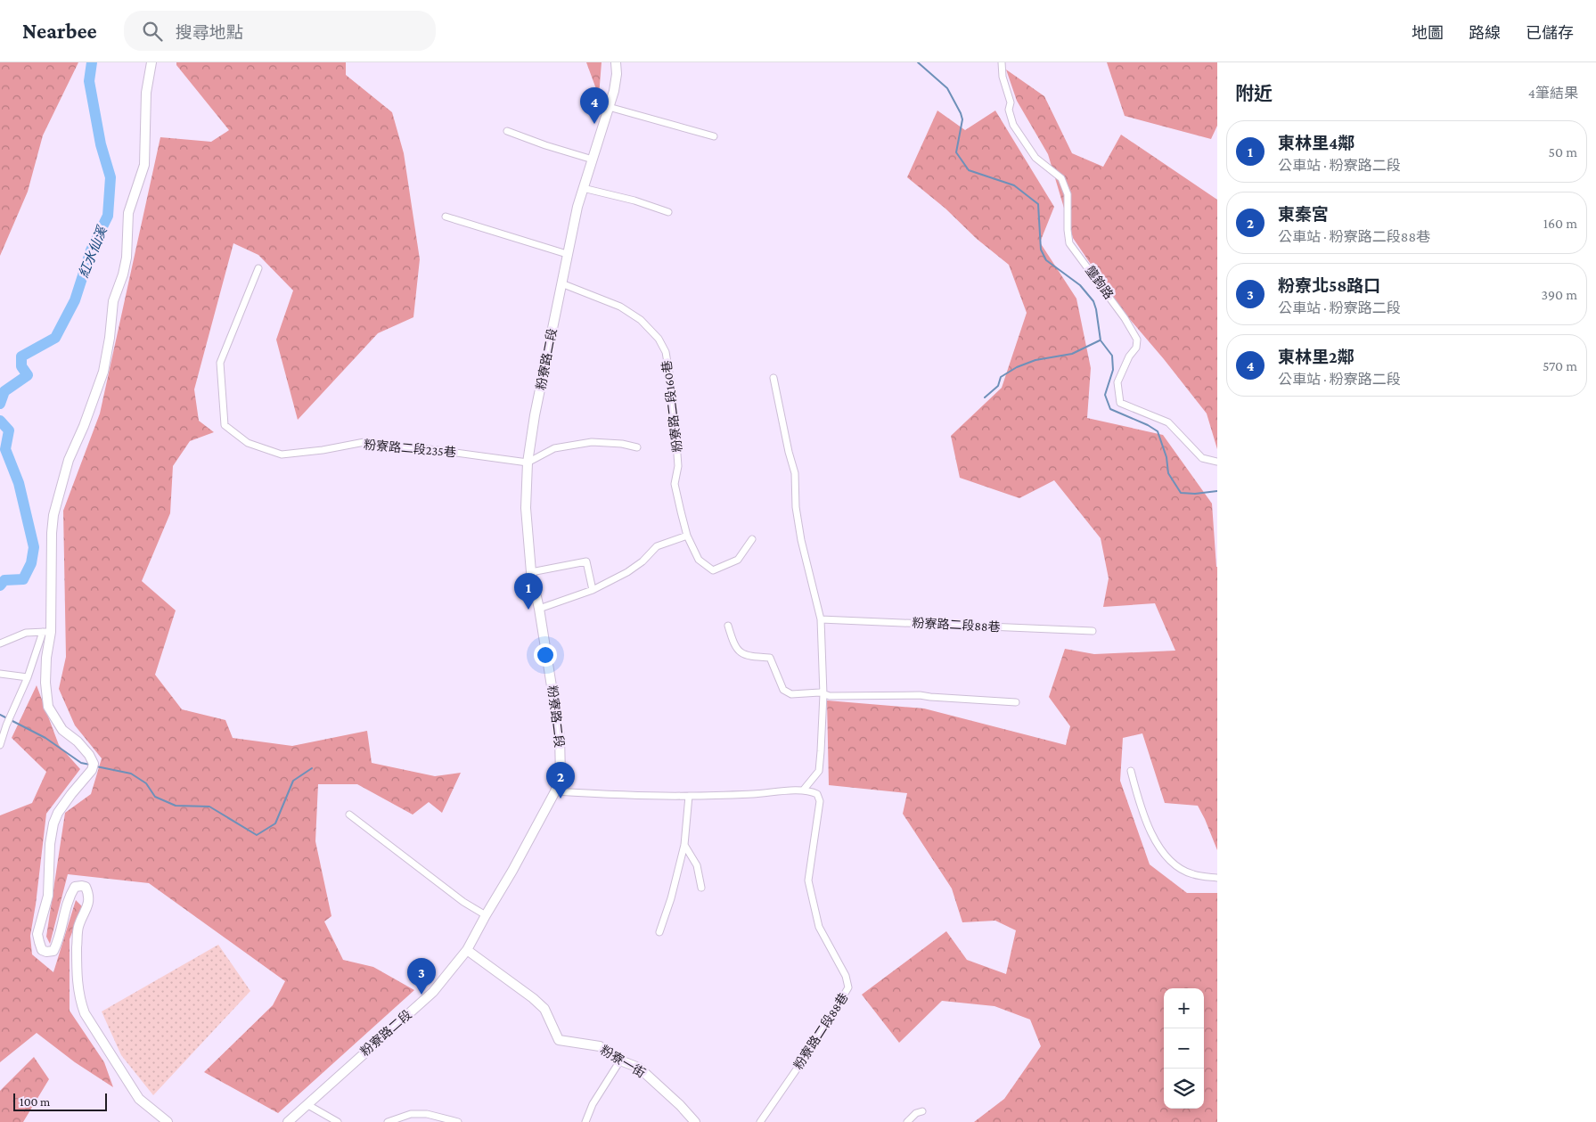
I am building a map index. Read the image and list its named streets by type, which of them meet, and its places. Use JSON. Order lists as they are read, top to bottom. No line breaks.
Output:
{"streets":{"street":["壟鉤路","粉寮路二段","粉寮路二段160巷","粉寮路二段235巷","粉寮路二段88巷","粉寮一街"]},"crossings":[["粉寮路二段","粉寮路二段160巷"],["粉寮路二段","粉寮路二段235巷"],["粉寮路二段","粉寮一街"]],"water":["紅水仙溪"],"scale_bar":"100 m","page":{"header":"Nearbee","search":"搜尋地點","nav":["地圖","路線","已儲存"],"heading":["附近","4筆結果"],"pins":["4","1","2","3"],"list":[{"mark":"1","name":"東林里4鄰","note":"公車站 · 粉寮路二段","value":"50 m"},{"mark":"2","name":"東秦宮","note":"公車站 · 粉寮路二段88巷","value":"160 m"},{"mark":"3","name":"粉寮北58路口","note":"公車站 · 粉寮路二段","value":"390 m"},{"mark":"4","name":"東林里2鄰","note":"公車站 · 粉寮路二段","value":"570 m"}],"map_buttons":["+","−"],"scale":"100 m"}}
